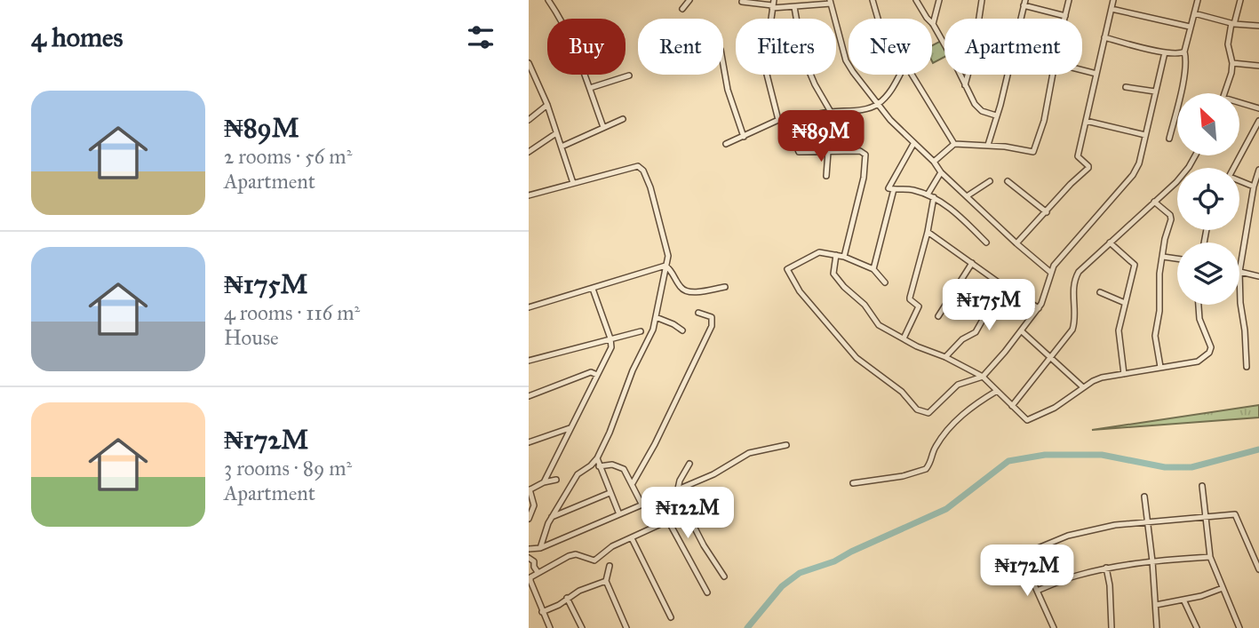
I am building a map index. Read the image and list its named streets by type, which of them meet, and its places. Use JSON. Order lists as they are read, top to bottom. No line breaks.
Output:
{"north":"top left","page":{"heading":"4 homes","chip":["Buy","Rent","Filters","New","Apartment"],"list":[{"name":"₦89M","note":"2 rooms · 56 m² · Apartment"},{"name":"₦175M","note":"4 rooms · 116 m² · House"},{"name":"₦172M","note":"3 rooms · 89 m² · Apartment"}],"price":["₦89M","₦175M","₦122M","₦172M"]}}
